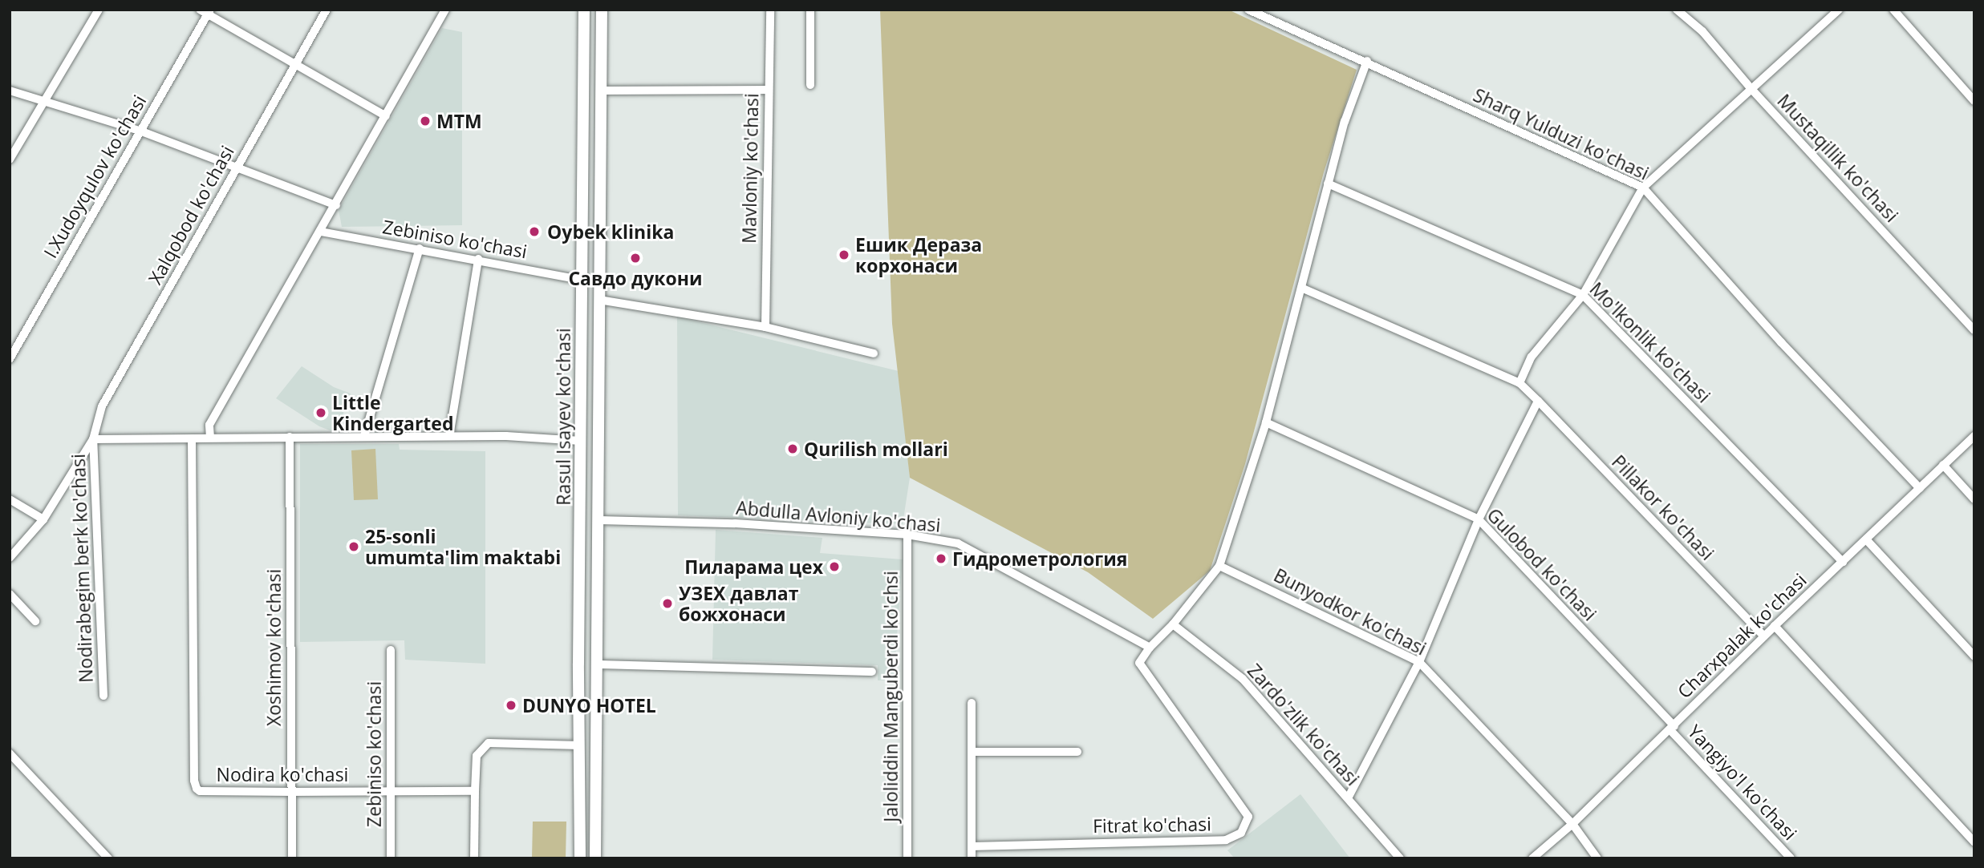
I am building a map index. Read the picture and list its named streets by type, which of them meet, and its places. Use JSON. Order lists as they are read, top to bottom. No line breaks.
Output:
{"streets":{"main road":["Rasul Isayev ko'chasi"],"street":["Sharq Yulduzi ko'chasi","Mustaqillik ko'chasi","Mavloniy ko'chasi","I.Xudoyqulov ko'chasi","Xalqobod ko'chasi","Zebiniso ko'chasi","Mo'lkonlik ko'chasi","Pillakor ko'chasi","Abdulla Avloniy ko'chasi","Gulobod ko'chasi","Nodirabegim berk ko'chasi","Bunyodkor ko'chasi","Charxpalak ko'chasi","Xoshimov ko'chasi","Jaloliddin Manguberdi ko'chsi","Zardo'zlik ko'chasi","Nodira ko'chasi","Yangiyo'l ko'chasi","Fitrat ko'chasi"]},"crossings":[["Sharq Yulduzi ko'chasi","Charxpalak ko'chasi"],["Xalqobod ko'chasi","Nodirabegim berk ko'chasi"],["Zebiniso ko'chasi","Rasul Isayev ko'chasi"],["Zebiniso ko'chasi","Nodira ko'chasi"],["Mo'lkonlik ko'chasi","Charxpalak ko'chasi"],["Rasul Isayev ko'chasi","Abdulla Avloniy ko'chasi"],["Pillakor ko'chasi","Charxpalak ko'chasi"],["Abdulla Avloniy ko'chasi","Jaloliddin Manguberdi ko'chsi"],["Abdulla Avloniy ko'chasi","Fitrat ko'chasi"],["Gulobod ko'chasi","Charxpalak ko'chasi"],["Gulobod ko'chasi","Yangiyo'l ko'chasi"],["Bunyodkor ko'chasi","Charxpalak ko'chasi"],["Charxpalak ko'chasi","Yangiyo'l ko'chasi"],["Xoshimov ko'chasi","Nodira ko'chasi"]],"places":["MTM","Oybek klinika","Ешик Дераза корхонаси","Савдо дукони","Little Kindergarted","Qurilish mollari","25-sonli umumta'lim maktabi","Гидрометрология","Пиларама цех","УЗЕХ давлат божхонаси","DUNYO HOTEL"]}
